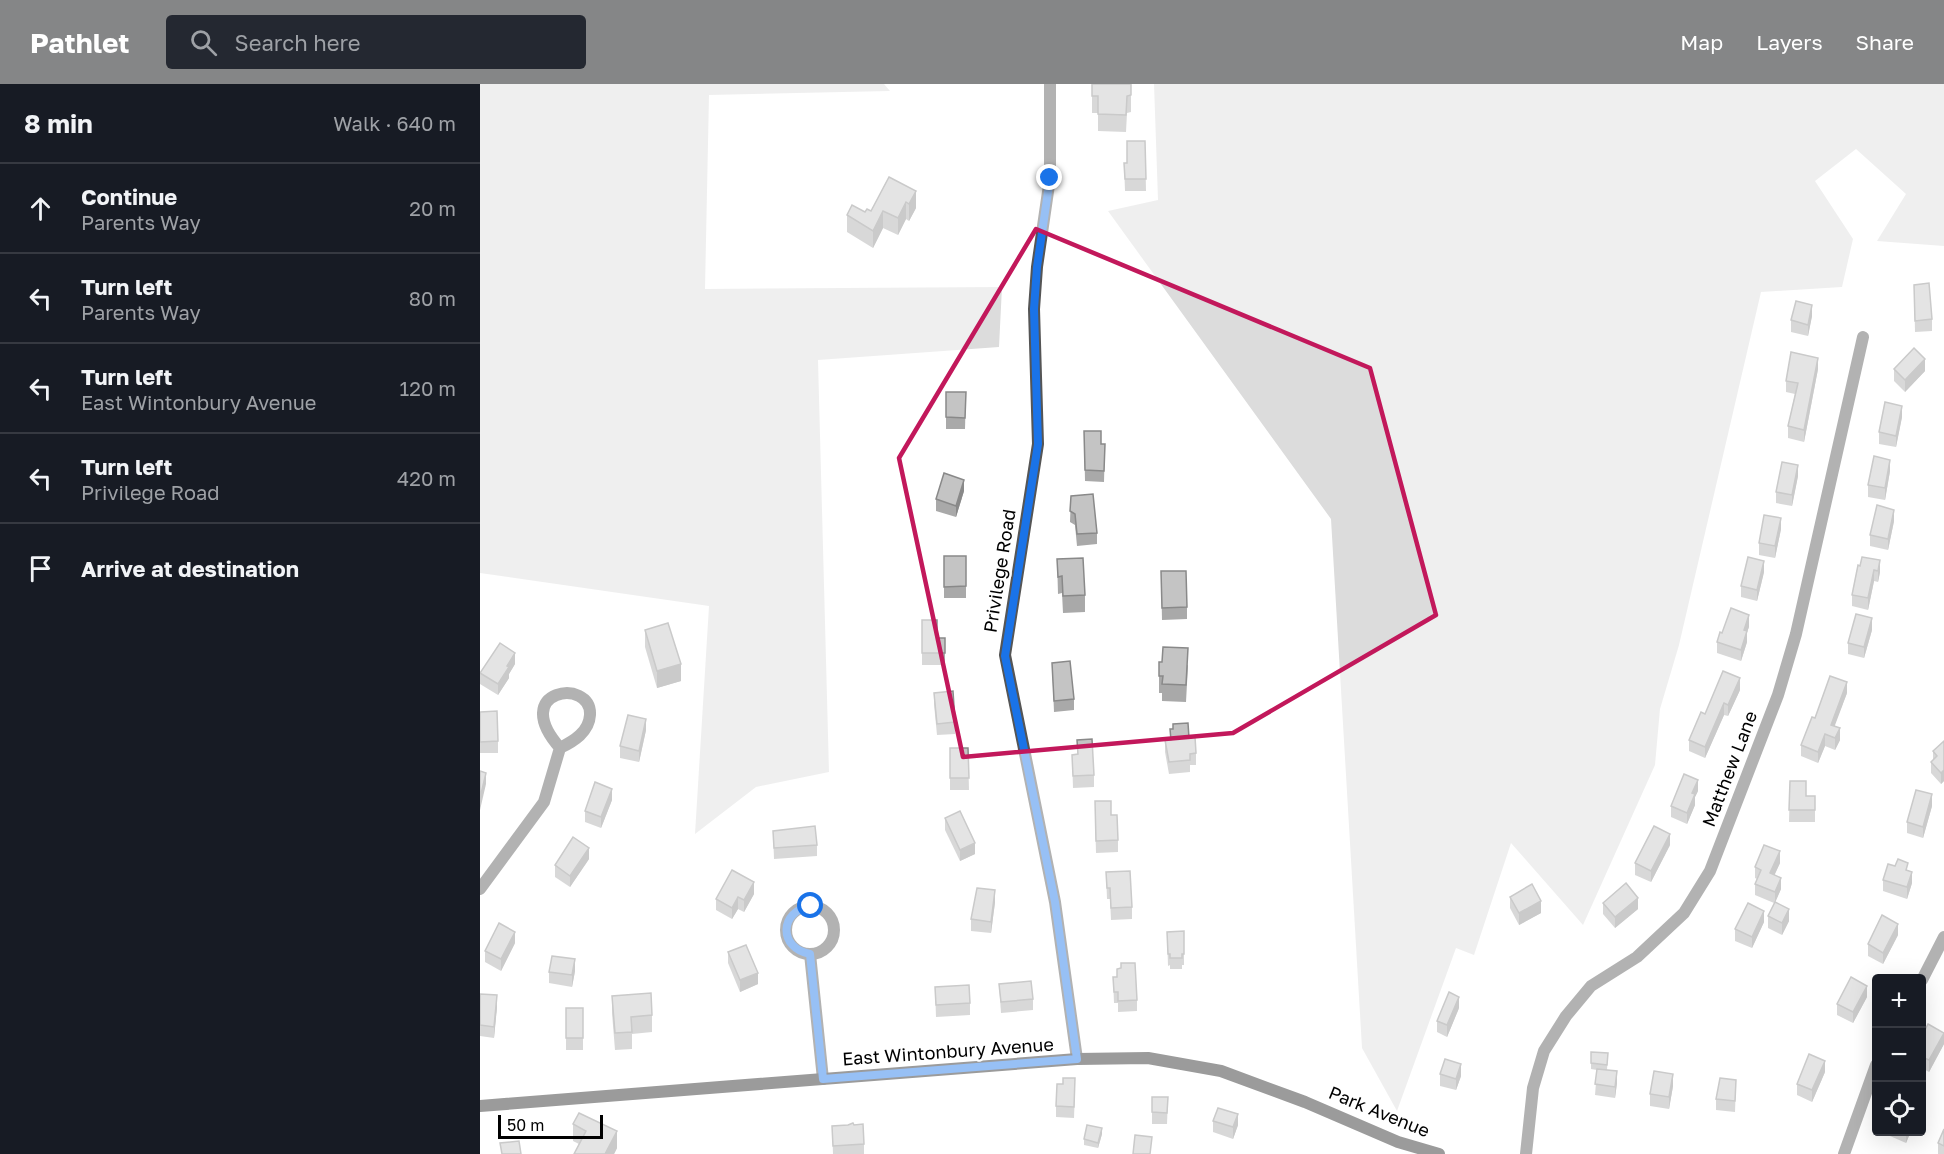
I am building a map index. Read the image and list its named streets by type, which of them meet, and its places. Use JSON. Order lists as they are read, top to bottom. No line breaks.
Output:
{"streets":{"main road":["East Wintonbury Avenue","Park Avenue"],"street":["Privilege Road","Matthew Lane"]},"crossings":[["Privilege Road","East Wintonbury Avenue"],["East Wintonbury Avenue","Park Avenue"]],"scale_bar":"50 m","page":{"header":"Pathlet","search":"Search here","nav":["Map","Layers","Share"],"heading":["8 min","Walk · 640 m"],"list":[["Continue","Parents Way","20 m"],["Turn left","Parents Way","80 m"],["Turn left","East Wintonbury Avenue","120 m"],["Turn left","Privilege Road","420 m"],"Arrive at destination"],"map_buttons":["+","−"],"scale":"50 m"}}
